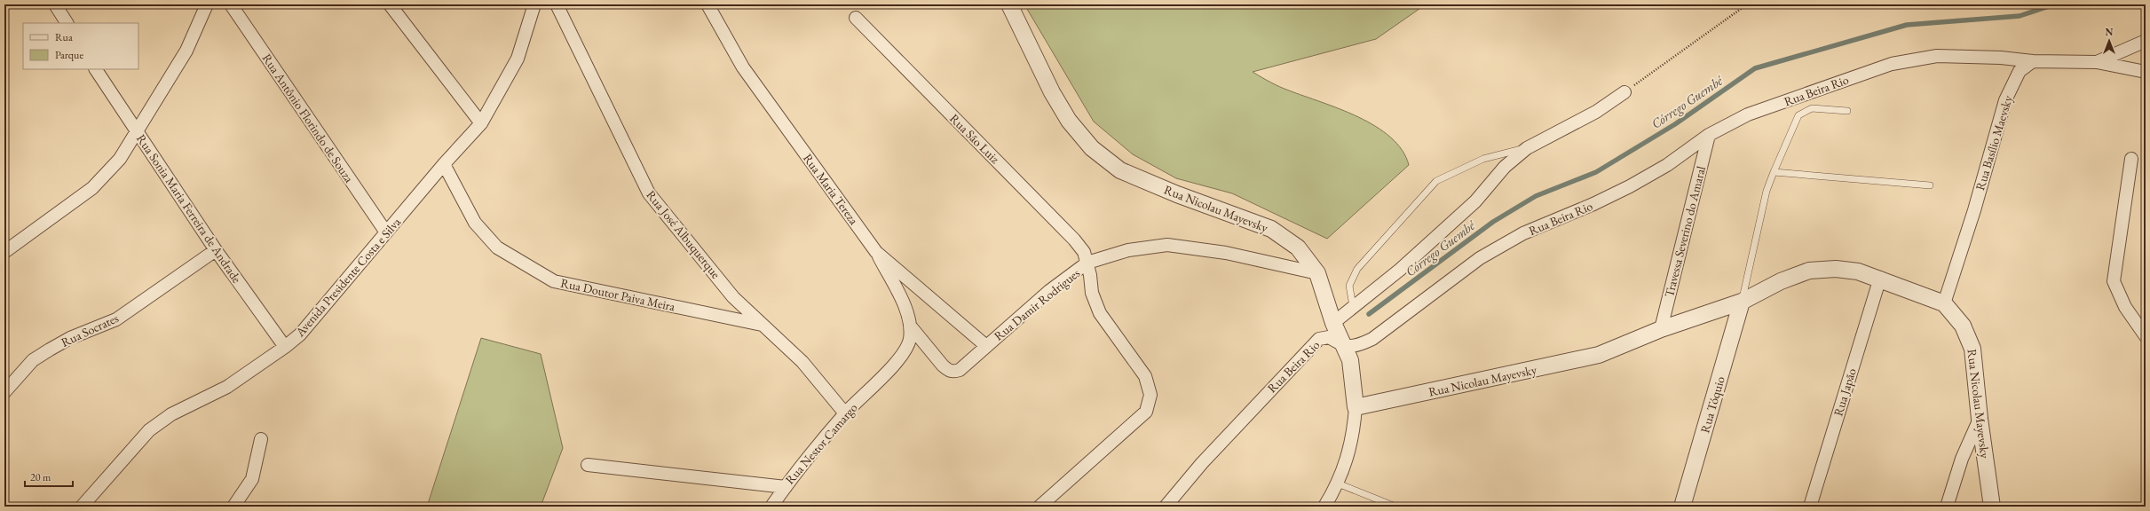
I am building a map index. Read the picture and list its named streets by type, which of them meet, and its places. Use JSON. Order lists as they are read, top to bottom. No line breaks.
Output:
{"streets":{"street":["Rua Beira Rio","Rua Antônio Florindo de Souza","Rua São Luiz","Rua Basílio Maevsky","Rua Maria Tereza","Rua Sonia Maria Ferreira de Andrade","Rua Nicolau Mayevsky","Travessa Severino do Amaral","Rua José Albuquerque","Avenida Presidente Costa e Silva","Rua Doutor Paiva Meira","Rua Damir Rodrigues","Rua Socrates","Rua Japão","Rua Tóquio","Rua Nestor Camargo"]},"crossings":[["Rua Beira Rio","Rua Basílio Maevsky"],["Rua Beira Rio","Rua Nicolau Mayevsky"],["Rua Beira Rio","Travessa Severino do Amaral"],["Rua Antônio Florindo de Souza","Avenida Presidente Costa e Silva"],["Rua São Luiz","Rua Damir Rodrigues"],["Rua Basílio Maevsky","Rua Nicolau Mayevsky"],["Rua Maria Tereza","Rua Damir Rodrigues"],["Rua Maria Tereza","Rua Nestor Camargo"],["Rua Sonia Maria Ferreira de Andrade","Avenida Presidente Costa e Silva"],["Rua Sonia Maria Ferreira de Andrade","Rua Socrates"],["Rua Nicolau Mayevsky","Travessa Severino do Amaral"],["Rua Nicolau Mayevsky","Rua Damir Rodrigues"],["Rua Nicolau Mayevsky","Rua Japão"],["Rua Nicolau Mayevsky","Rua Tóquio"],["Rua José Albuquerque","Rua Doutor Paiva Meira"],["Rua José Albuquerque","Rua Nestor Camargo"],["Avenida Presidente Costa e Silva","Rua Doutor Paiva Meira"],["Rua Damir Rodrigues","Rua Nestor Camargo"]],"water":["Córrego Guembé"],"legend":["Rua","Parque"],"scale_bar":"20 m","north":"top"}
